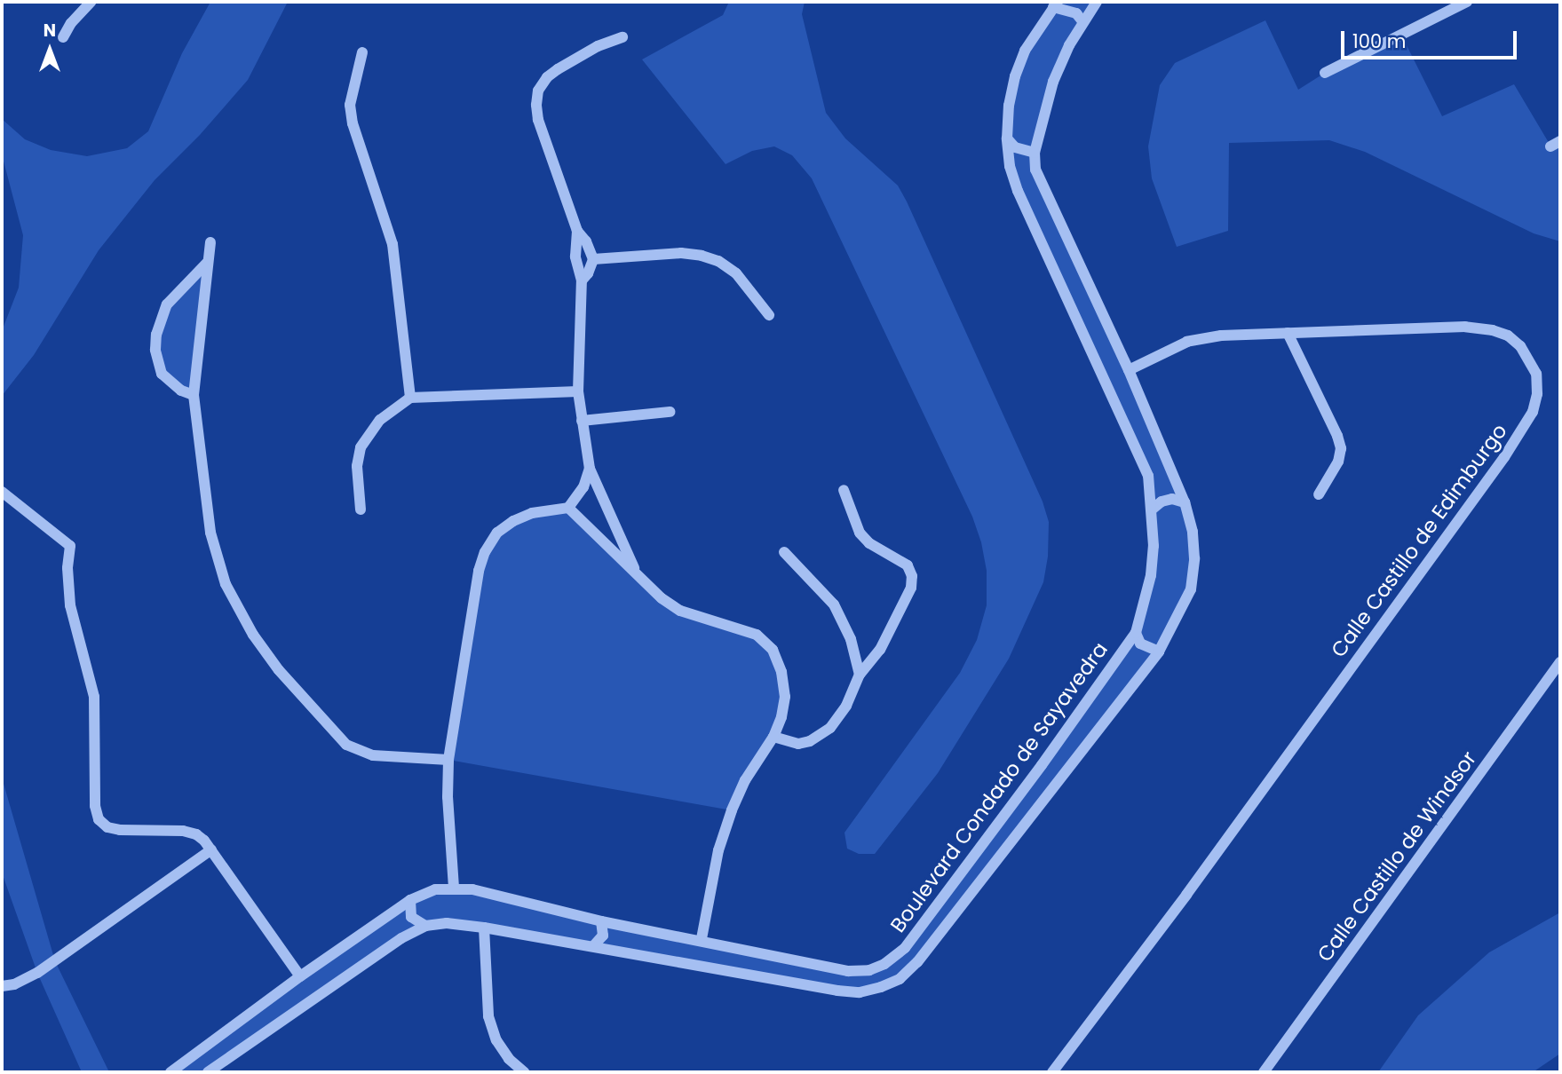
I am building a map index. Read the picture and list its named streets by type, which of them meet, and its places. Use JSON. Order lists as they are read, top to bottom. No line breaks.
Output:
{"streets":{"street":["Calle Castillo de Edimburgo","Boulevard Condado de Sayavedra","Calle Castillo de Windsor"]},"crossings":[["Calle Castillo de Edimburgo","Boulevard Condado de Sayavedra"]],"scale_bar":"100 m","north":"top"}
